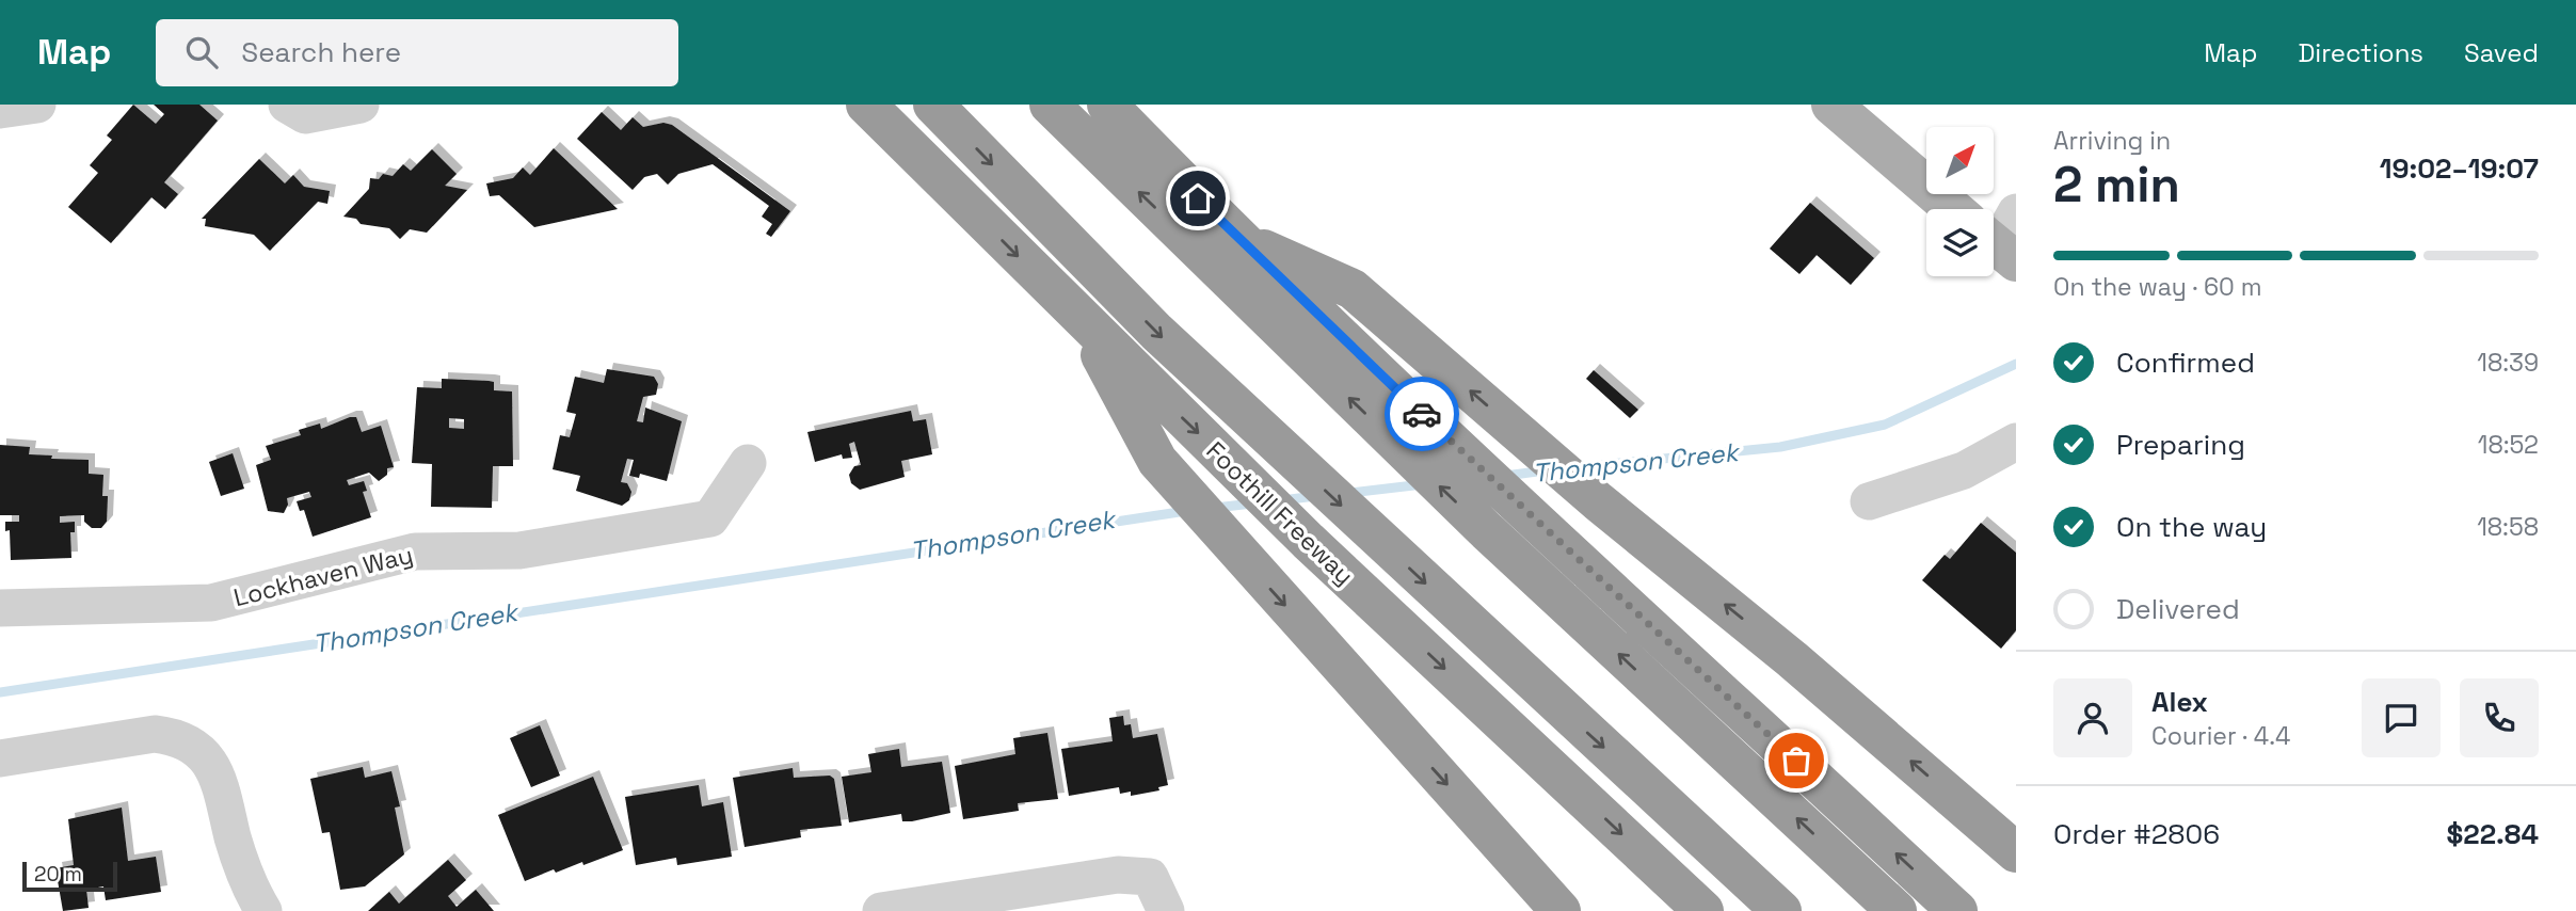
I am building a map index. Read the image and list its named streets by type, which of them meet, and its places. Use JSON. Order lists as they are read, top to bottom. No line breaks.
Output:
{"streets":{"highway":["Foothill Freeway"],"street":["Lockhaven Way"]},"water":["Thompson Creek"],"scale_bar":"20 m","north":"top right","page":{"header":"Map","search":"Search here","nav":["Map","Directions","Saved"],"heading":["2 min","Arriving in","19:02–19:07"],"panel":["Alex","Courier · 4.4","Order #2806","$22.84"],"bar":"On the way · 60 m","list":[["Confirmed","18:39"],["Preparing","18:52"],["On the way","18:58"],"Delivered"],"scale":"20 m"}}
